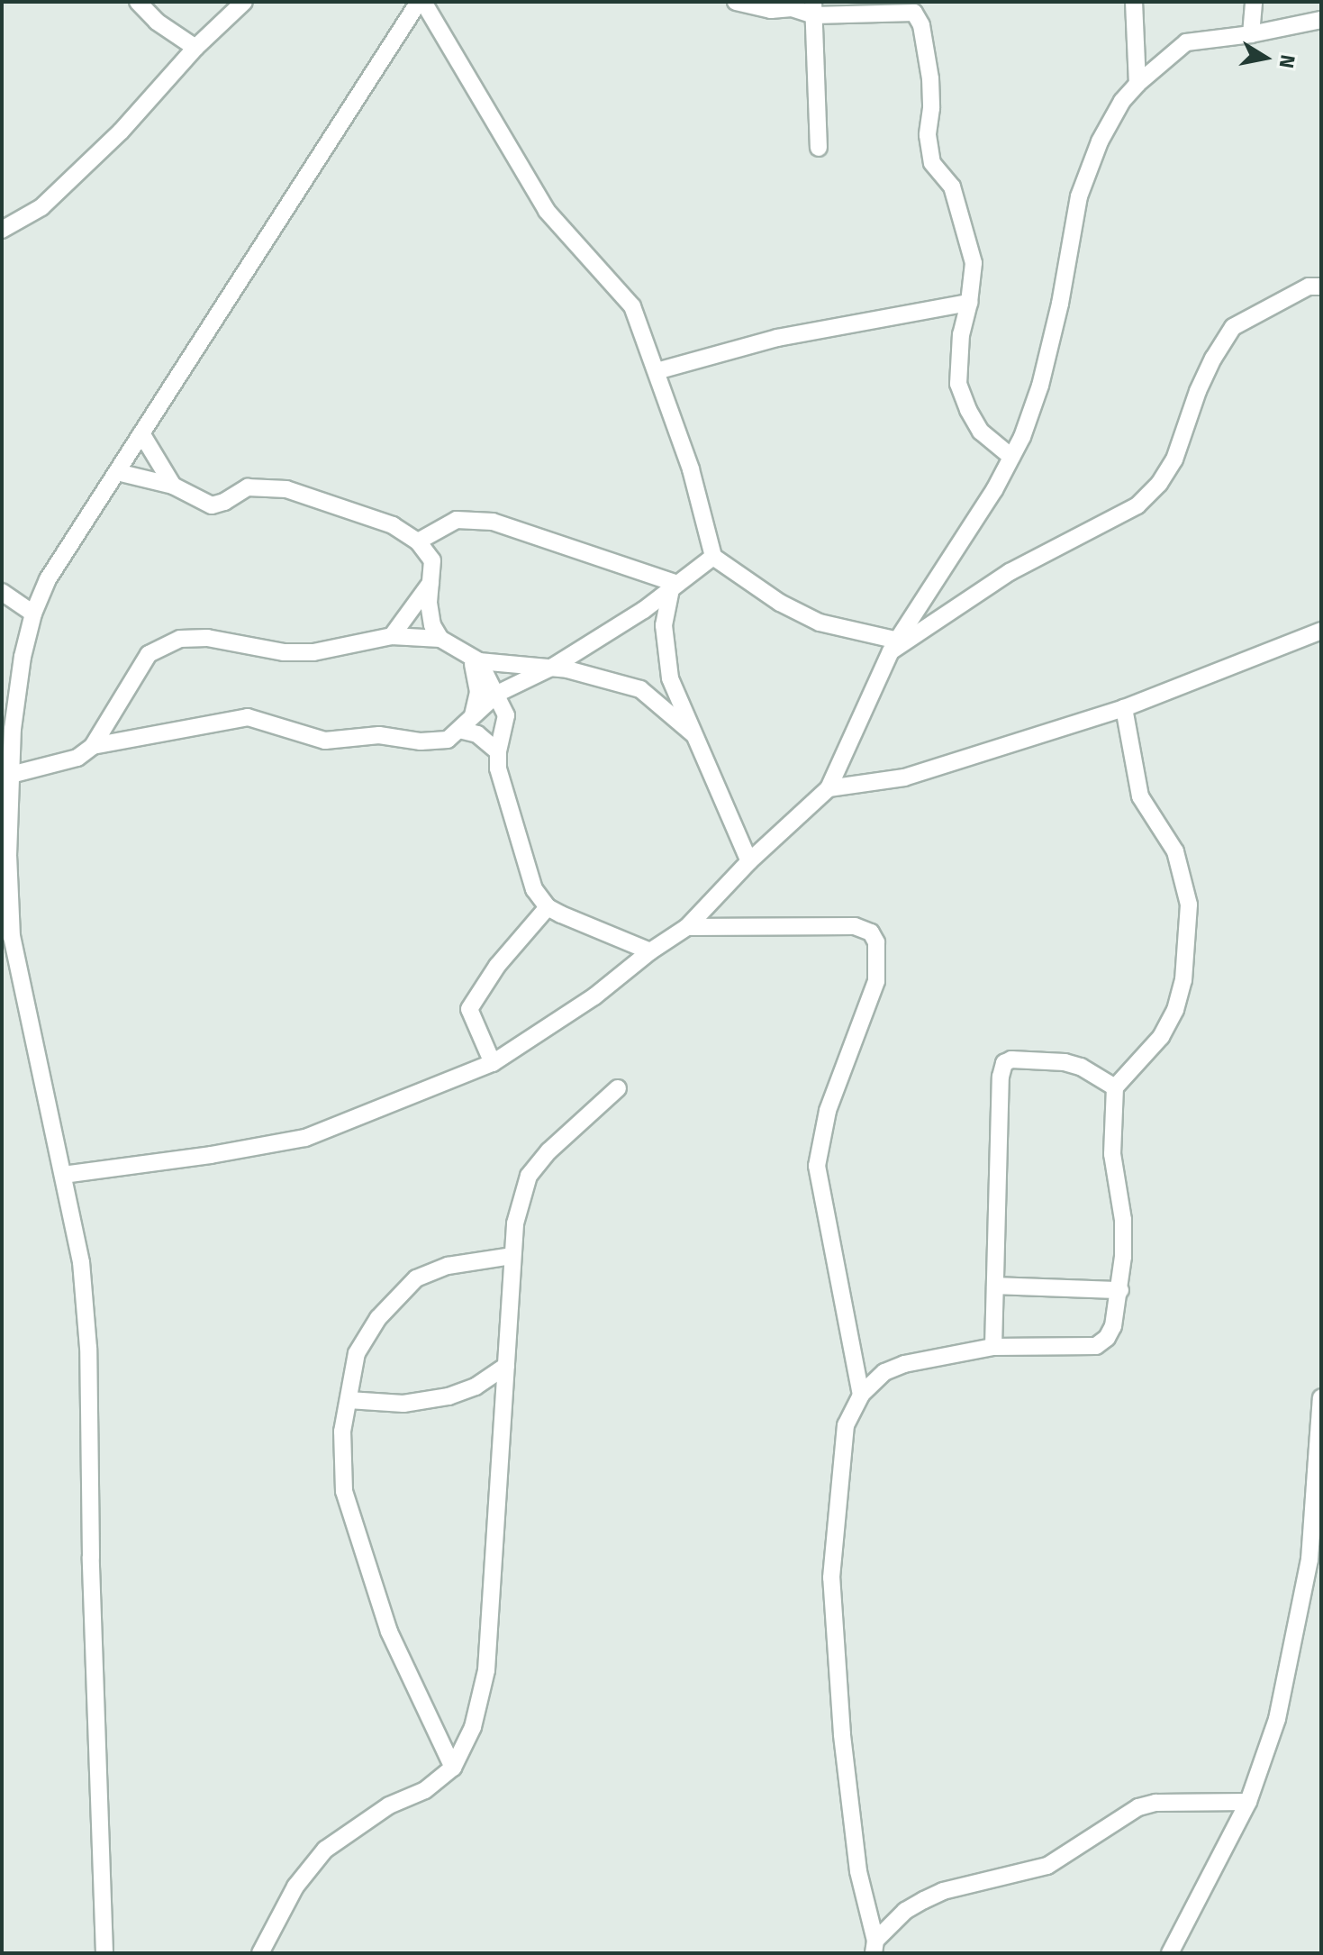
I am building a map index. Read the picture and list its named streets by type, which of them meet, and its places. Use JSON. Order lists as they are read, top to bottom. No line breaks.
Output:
{"north":"right"}
